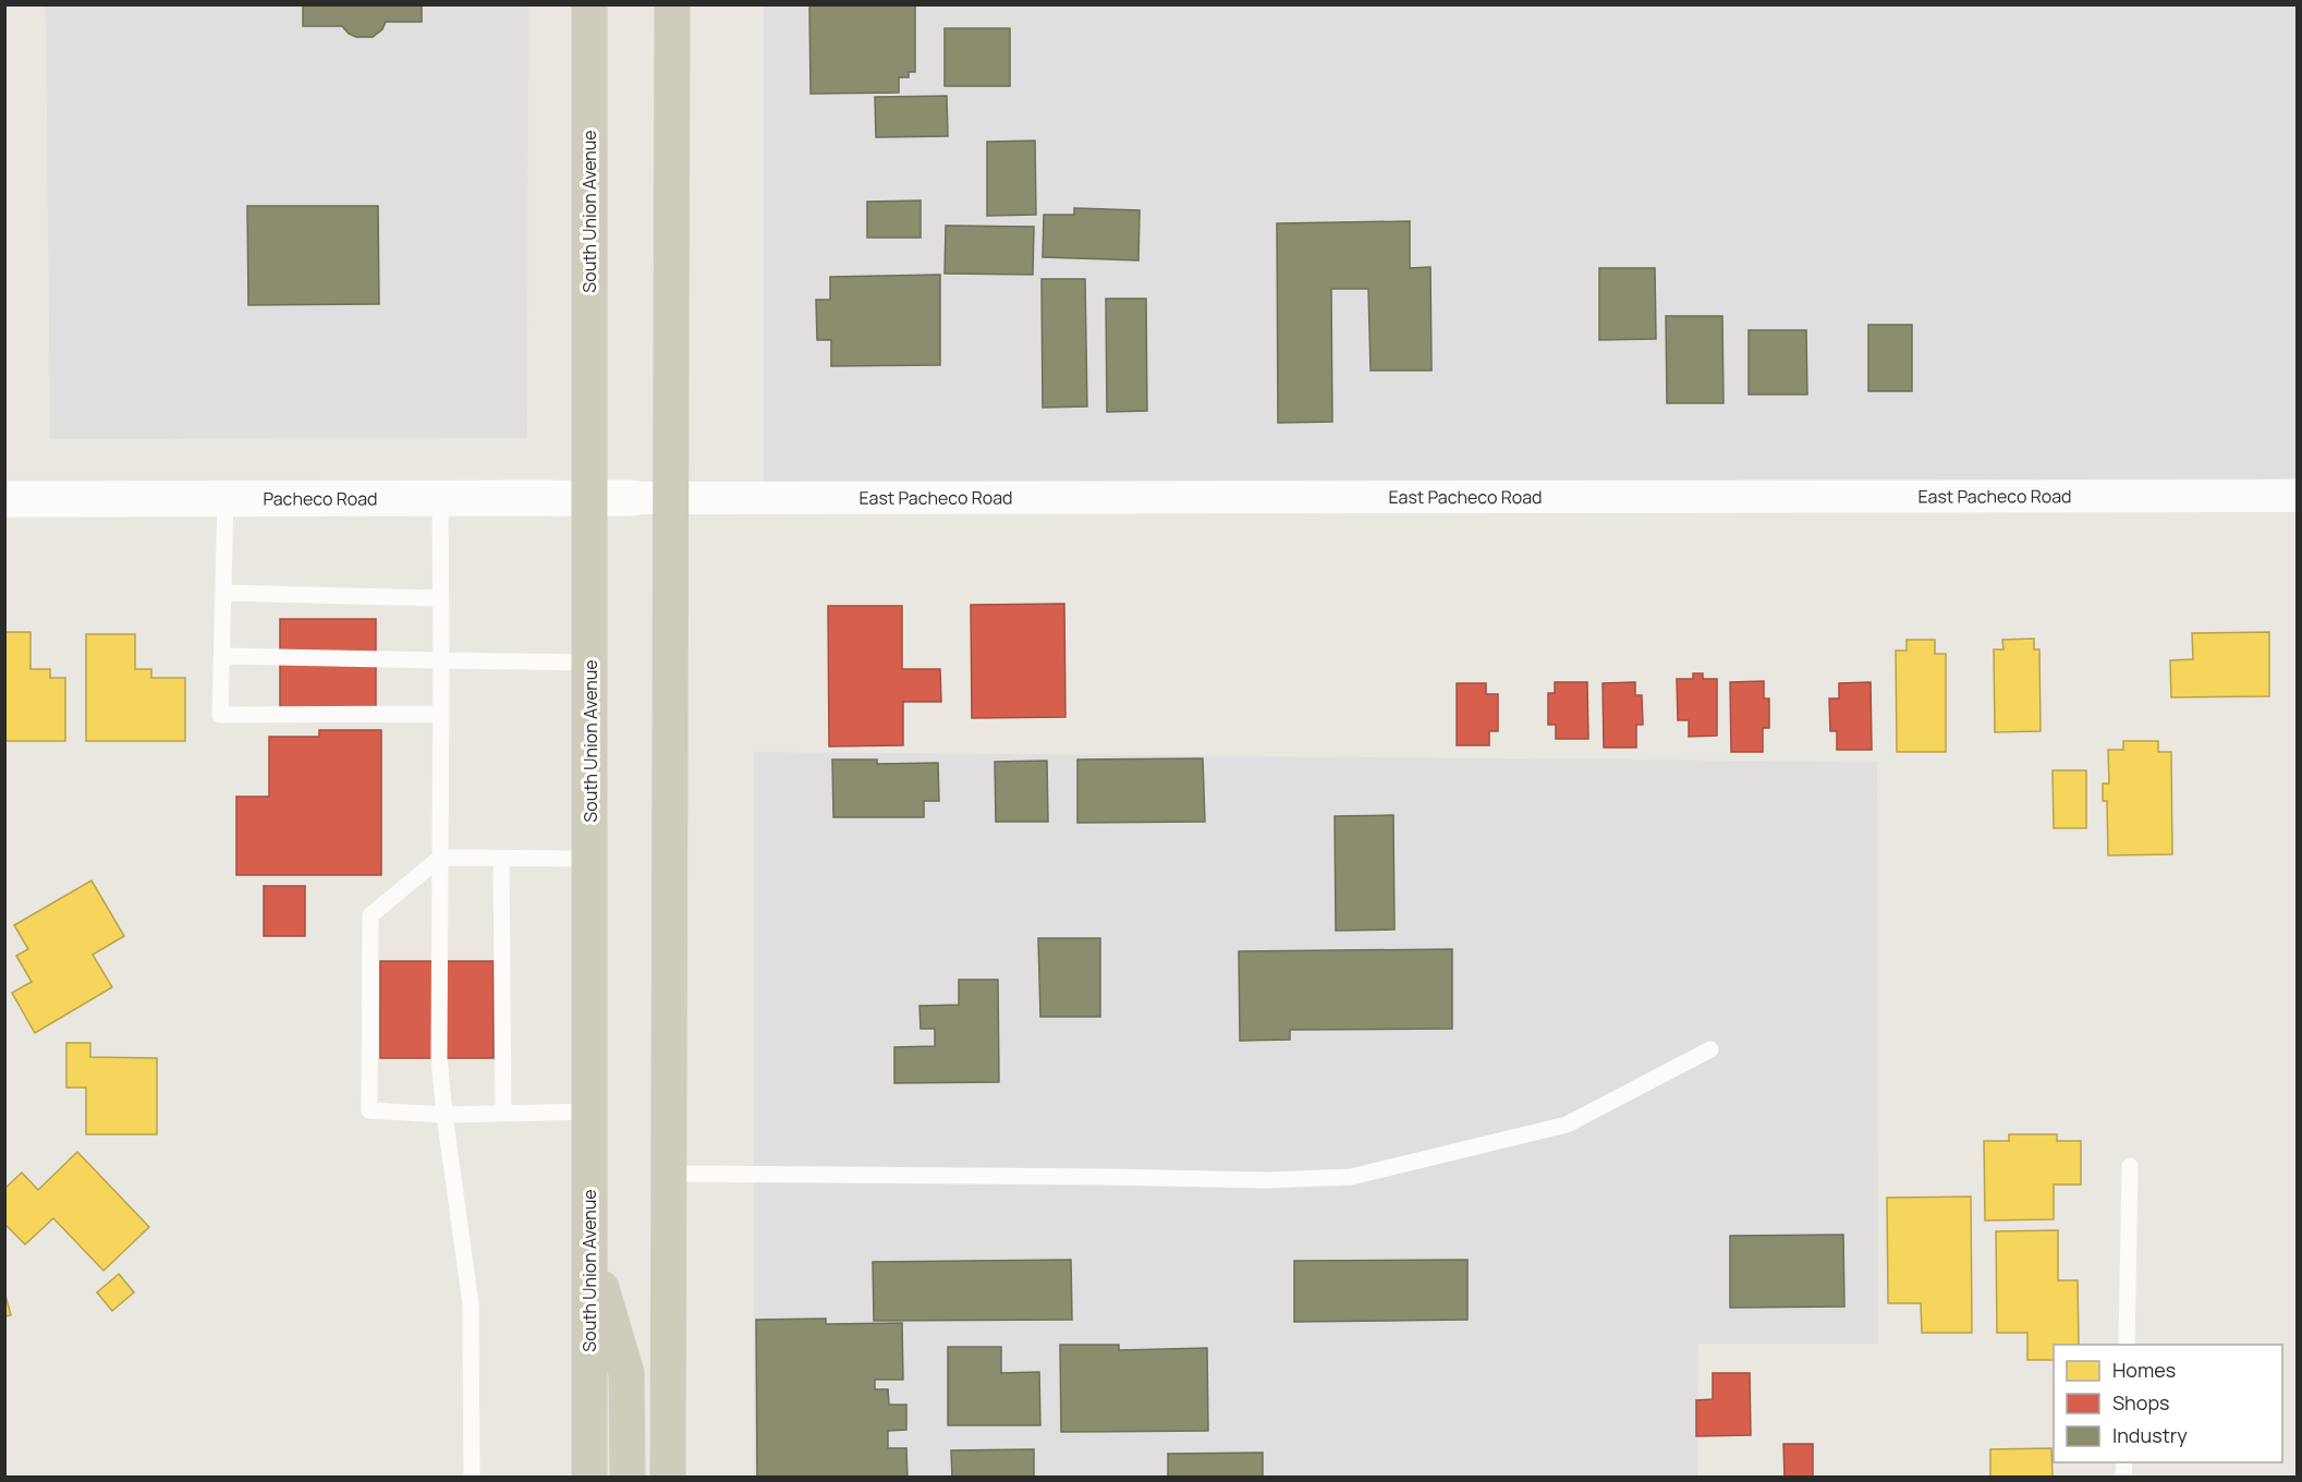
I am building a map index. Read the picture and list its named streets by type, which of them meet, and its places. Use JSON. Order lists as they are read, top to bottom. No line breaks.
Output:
{"streets":{"main road":["South Union Avenue"],"street":["East Pacheco Road","Pacheco Road"]},"crossings":[["South Union Avenue","Pacheco Road"],["East Pacheco Road","Pacheco Road"]],"legend":["Homes","Shops","Industry"]}
